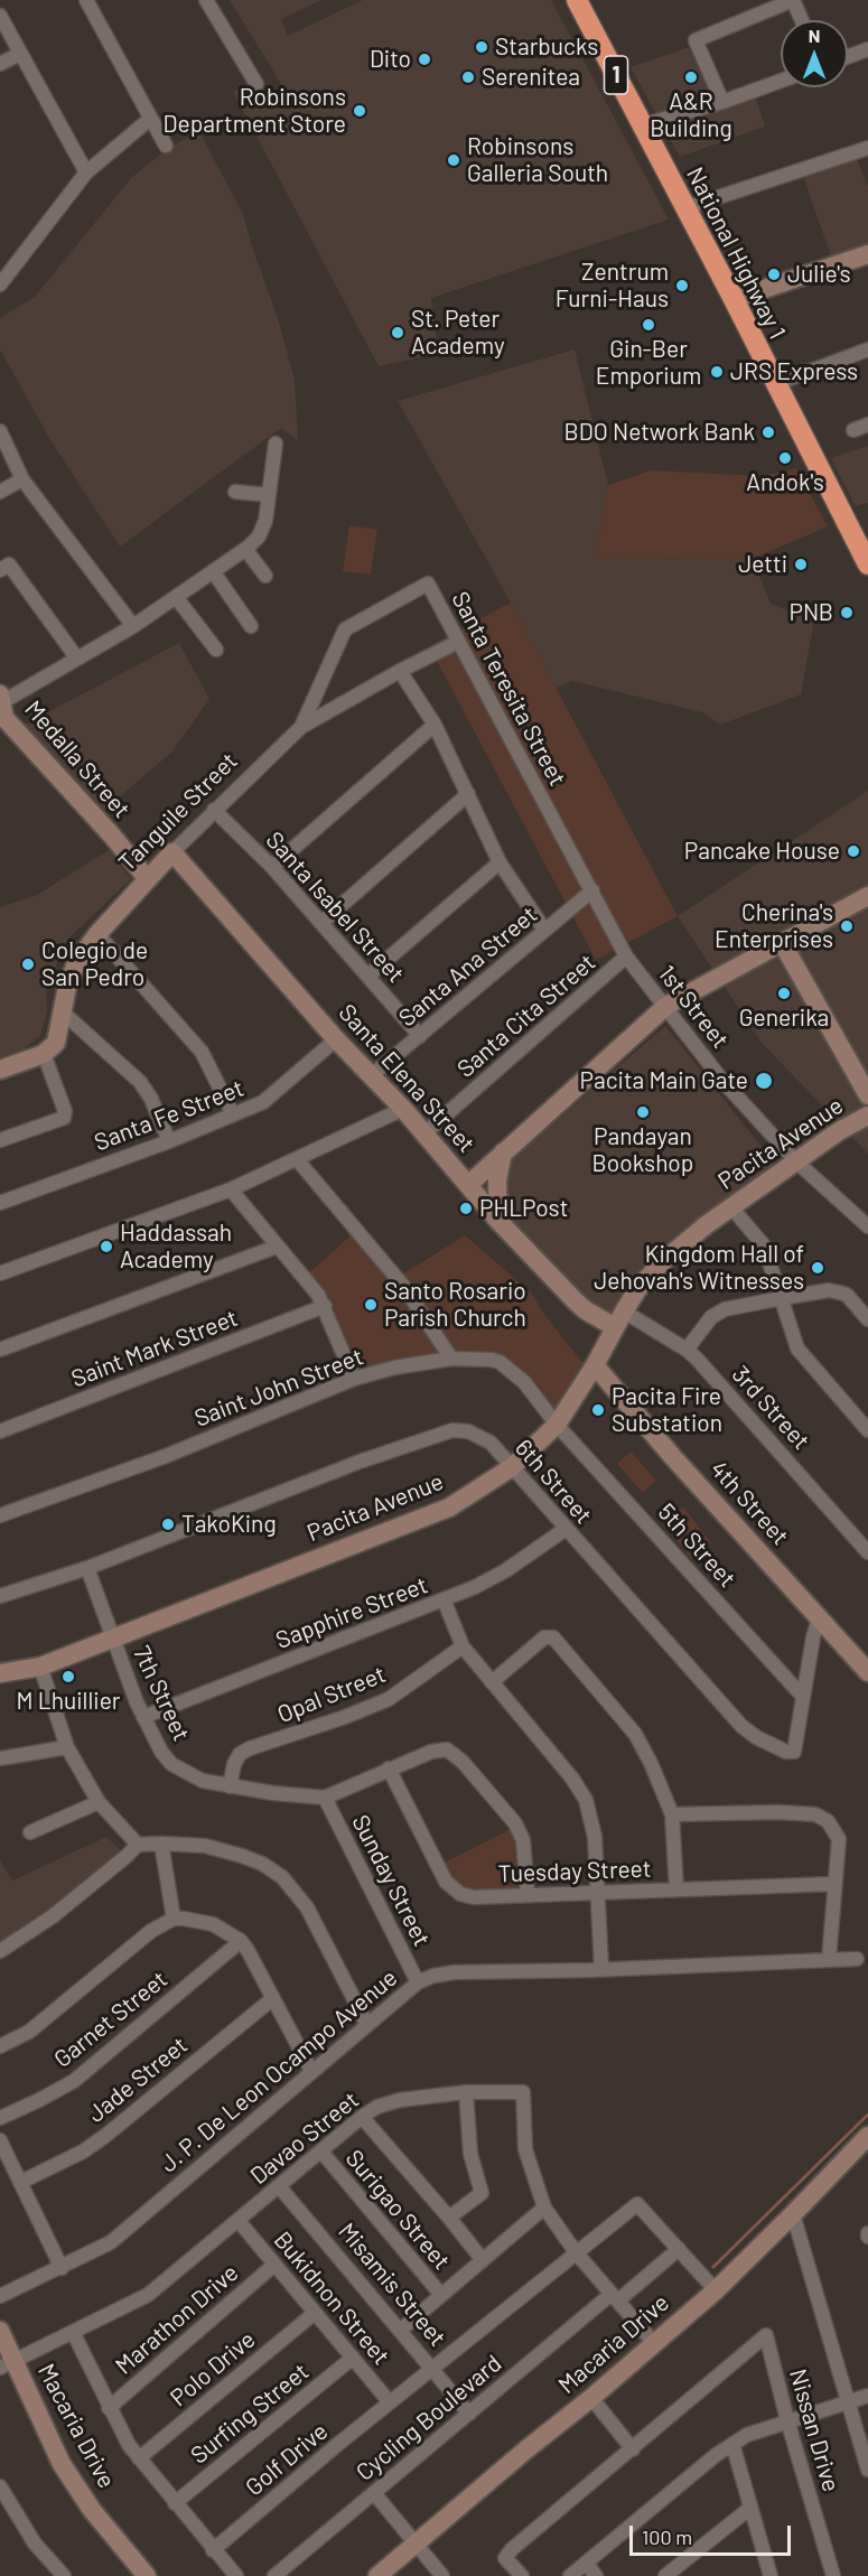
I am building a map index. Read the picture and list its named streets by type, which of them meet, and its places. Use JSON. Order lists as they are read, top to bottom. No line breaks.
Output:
{"streets":{"highway":["1","National Highway 1"],"street":["Santa Teresita Street","Medalla Street","Tanguile Street","Santa Isabel Street","Santa Ana Street","1st Street","Santa Cita Street","Santa Elena Street","Santa Fe Street","Pacita Avenue","Saint Mark Street","Saint John Street","3rd Street","6th Street","4th Street","5th Street","Sapphire Street","7th Street","Opal Street","Tuesday Street","Sunday Street","Garnet Street","J. P. De Leon Ocampo Avenue","Jade Street","Davao Street","Surigao Street","Misamis Street","Bukidnon Street","Marathon Drive","Macaria Drive","Polo Drive","Surfing Street","Cycling Boulevard","Nissan Drive","Golf Drive"]},"crossings":[["Santa Teresita Street","Tanguile Street"],["Santa Teresita Street","Santa Ana Street"],["Santa Teresita Street","1st Street"],["Santa Teresita Street","Santa Cita Street"],["Medalla Street","Tanguile Street"],["Tanguile Street","Santa Isabel Street"],["Tanguile Street","Santa Elena Street"],["Santa Isabel Street","Santa Ana Street"],["Santa Ana Street","Santa Elena Street"],["1st Street","Santa Cita Street"],["1st Street","Pacita Avenue"],["Santa Cita Street","Santa Elena Street"],["Santa Elena Street","Santa Fe Street"],["Santa Elena Street","Pacita Avenue"],["Santa Elena Street","3rd Street"],["Pacita Avenue","Saint John Street"],["Pacita Avenue","3rd Street"],["Pacita Avenue","6th Street"],["Pacita Avenue","4th Street"],["Pacita Avenue","5th Street"],["Pacita Avenue","7th Street"],["Saint John Street","5th Street"],["6th Street","4th Street"],["6th Street","5th Street"],["6th Street","Sapphire Street"],["6th Street","7th Street"],["Sapphire Street","7th Street"],["7th Street","Opal Street"],["7th Street","Sunday Street"],["Sunday Street","J. P. De Leon Ocampo Avenue"],["Davao Street","Surigao Street"],["Davao Street","Misamis Street"],["Davao Street","Bukidnon Street"],["Davao Street","Macaria Drive"],["Misamis Street","Cycling Boulevard"],["Misamis Street","Golf Drive"],["Bukidnon Street","Marathon Drive"],["Bukidnon Street","Polo Drive"],["Bukidnon Street","Surfing Street"],["Bukidnon Street","Golf Drive"],["Cycling Boulevard","Golf Drive"]],"places":["Starbucks","Dito","Serenitea","A&R Building","Robinsons Department Store","Robinsons Galleria South","Julie's","Zentrum Furni-Haus","Gin-Ber Emporium","St. Peter Academy","JRS Express","BDO Network Bank","Andok's","Jetti","PNB","Pancake House","Cherina's Enterprises","Colegio de San Pedro","Generika","Pacita Main Gate","Pandayan Bookshop","PHLPost","Haddassah Academy","Kingdom Hall of Jehovah's Witnesses","Santo Rosario Parish Church","Pacita Fire Substation","TakoKing","M Lhuillier"],"scale_bar":"100 m","north":"top"}
